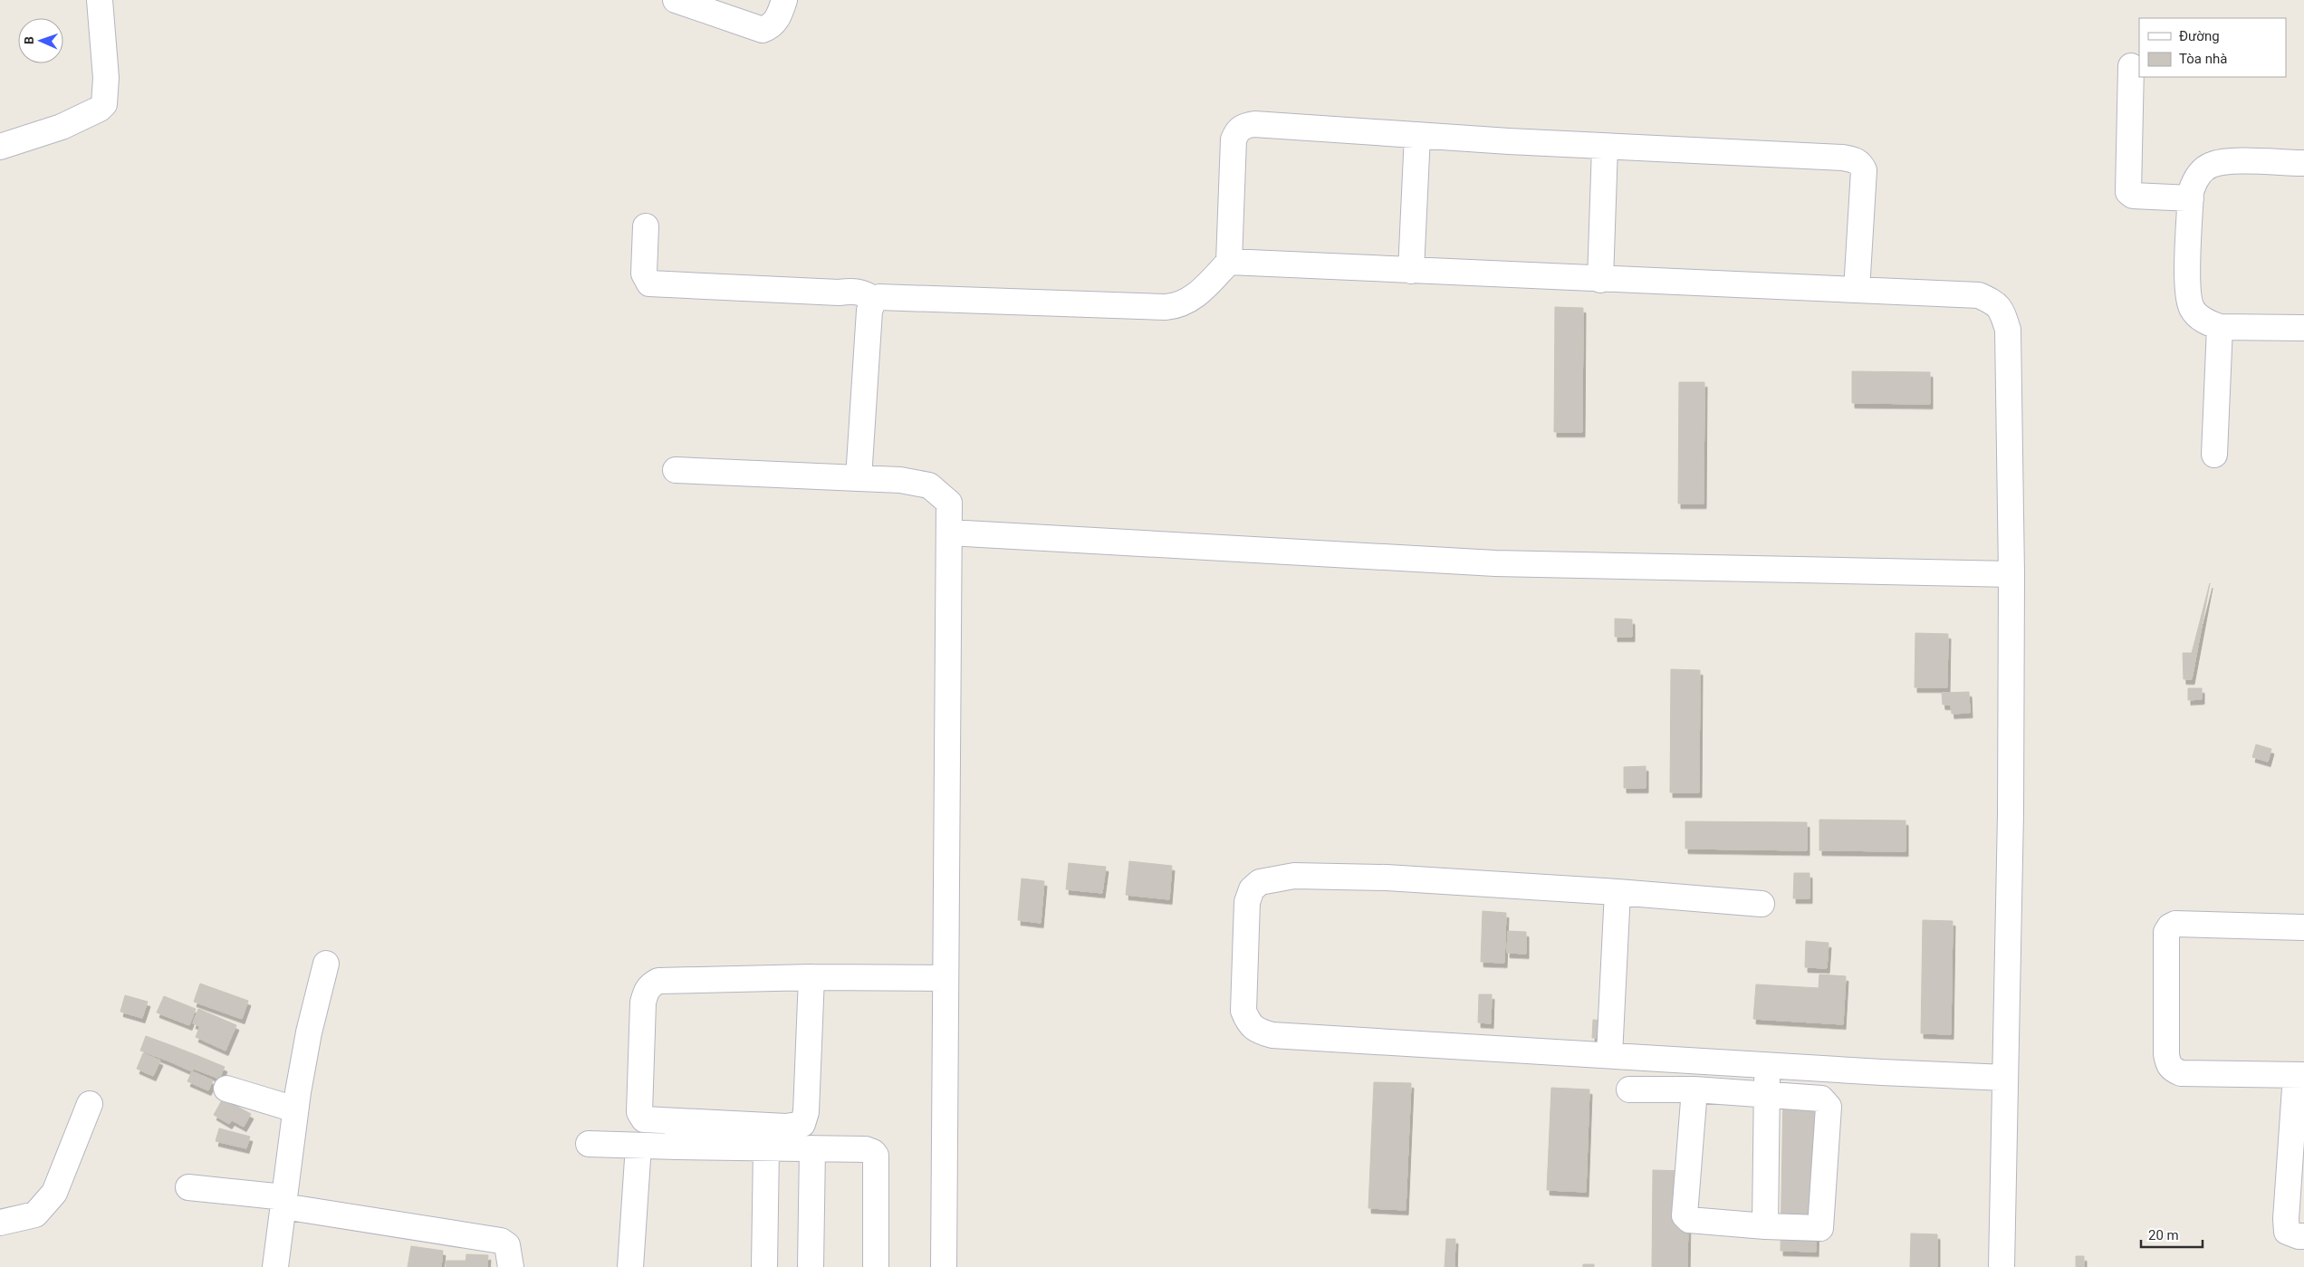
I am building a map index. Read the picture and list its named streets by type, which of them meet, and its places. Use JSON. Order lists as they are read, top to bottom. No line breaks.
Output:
{"legend":["Đường","Tòa nhà"],"scale_bar":"20 m","north":"left"}
